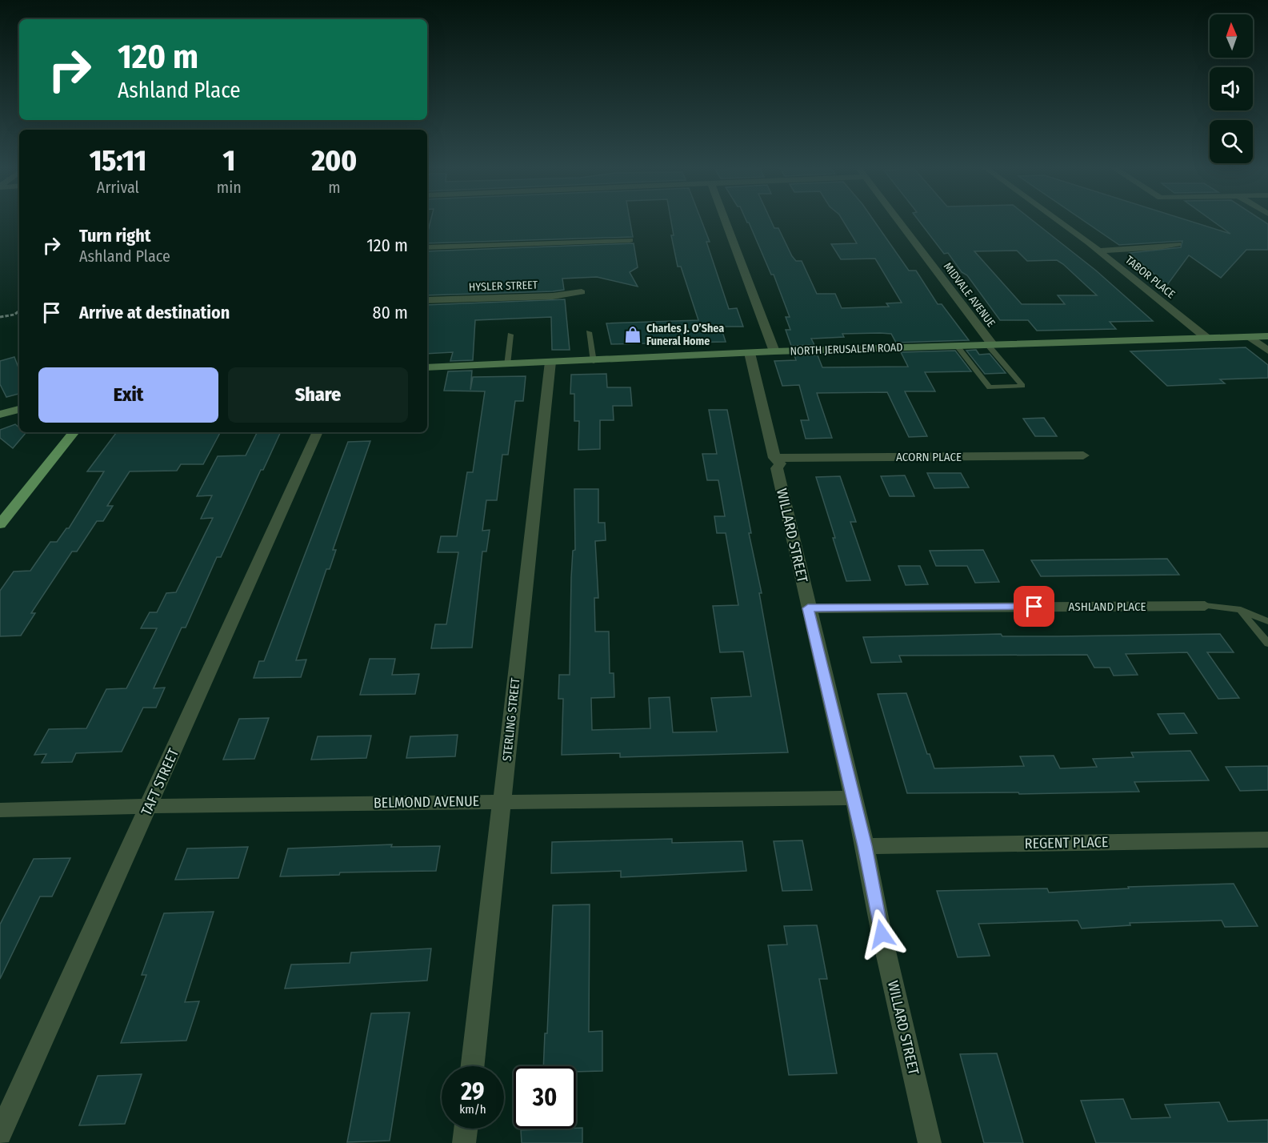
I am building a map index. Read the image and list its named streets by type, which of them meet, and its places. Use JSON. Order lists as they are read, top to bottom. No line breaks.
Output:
{"streets":{"main road":["NORTH JERUSALEM ROAD"],"street":["TABOR PLACE","HYSLER STREET","MIDVALE AVENUE","ACORN PLACE","WILLARD STREET","ASHLAND PLACE","STERLING STREET","TAFT STREET","BELMOND AVENUE","REGENT PLACE"]},"crossings":[["TABOR PLACE","NORTH JERUSALEM ROAD"],["MIDVALE AVENUE","NORTH JERUSALEM ROAD"],["NORTH JERUSALEM ROAD","WILLARD STREET"],["NORTH JERUSALEM ROAD","STERLING STREET"],["ACORN PLACE","WILLARD STREET"],["WILLARD STREET","ASHLAND PLACE"],["WILLARD STREET","BELMOND AVENUE"],["WILLARD STREET","REGENT PLACE"],["STERLING STREET","BELMOND AVENUE"],["TAFT STREET","BELMOND AVENUE"]],"places":{"shop":["Charles J. O’Shea Funeral Home"]},"north":"top","page":{"turn":["120 m","Ashland Place"],"eta":["15:11","Arrival","1","min","200","m"],"list":[{"name":"Turn right","note":"Ashland Place","value":"120 m"},{"name":"Arrive at destination","value":"80 m"}],"buttons":["Exit","Share"],"speed":"29 km/h","limit":"30"}}
